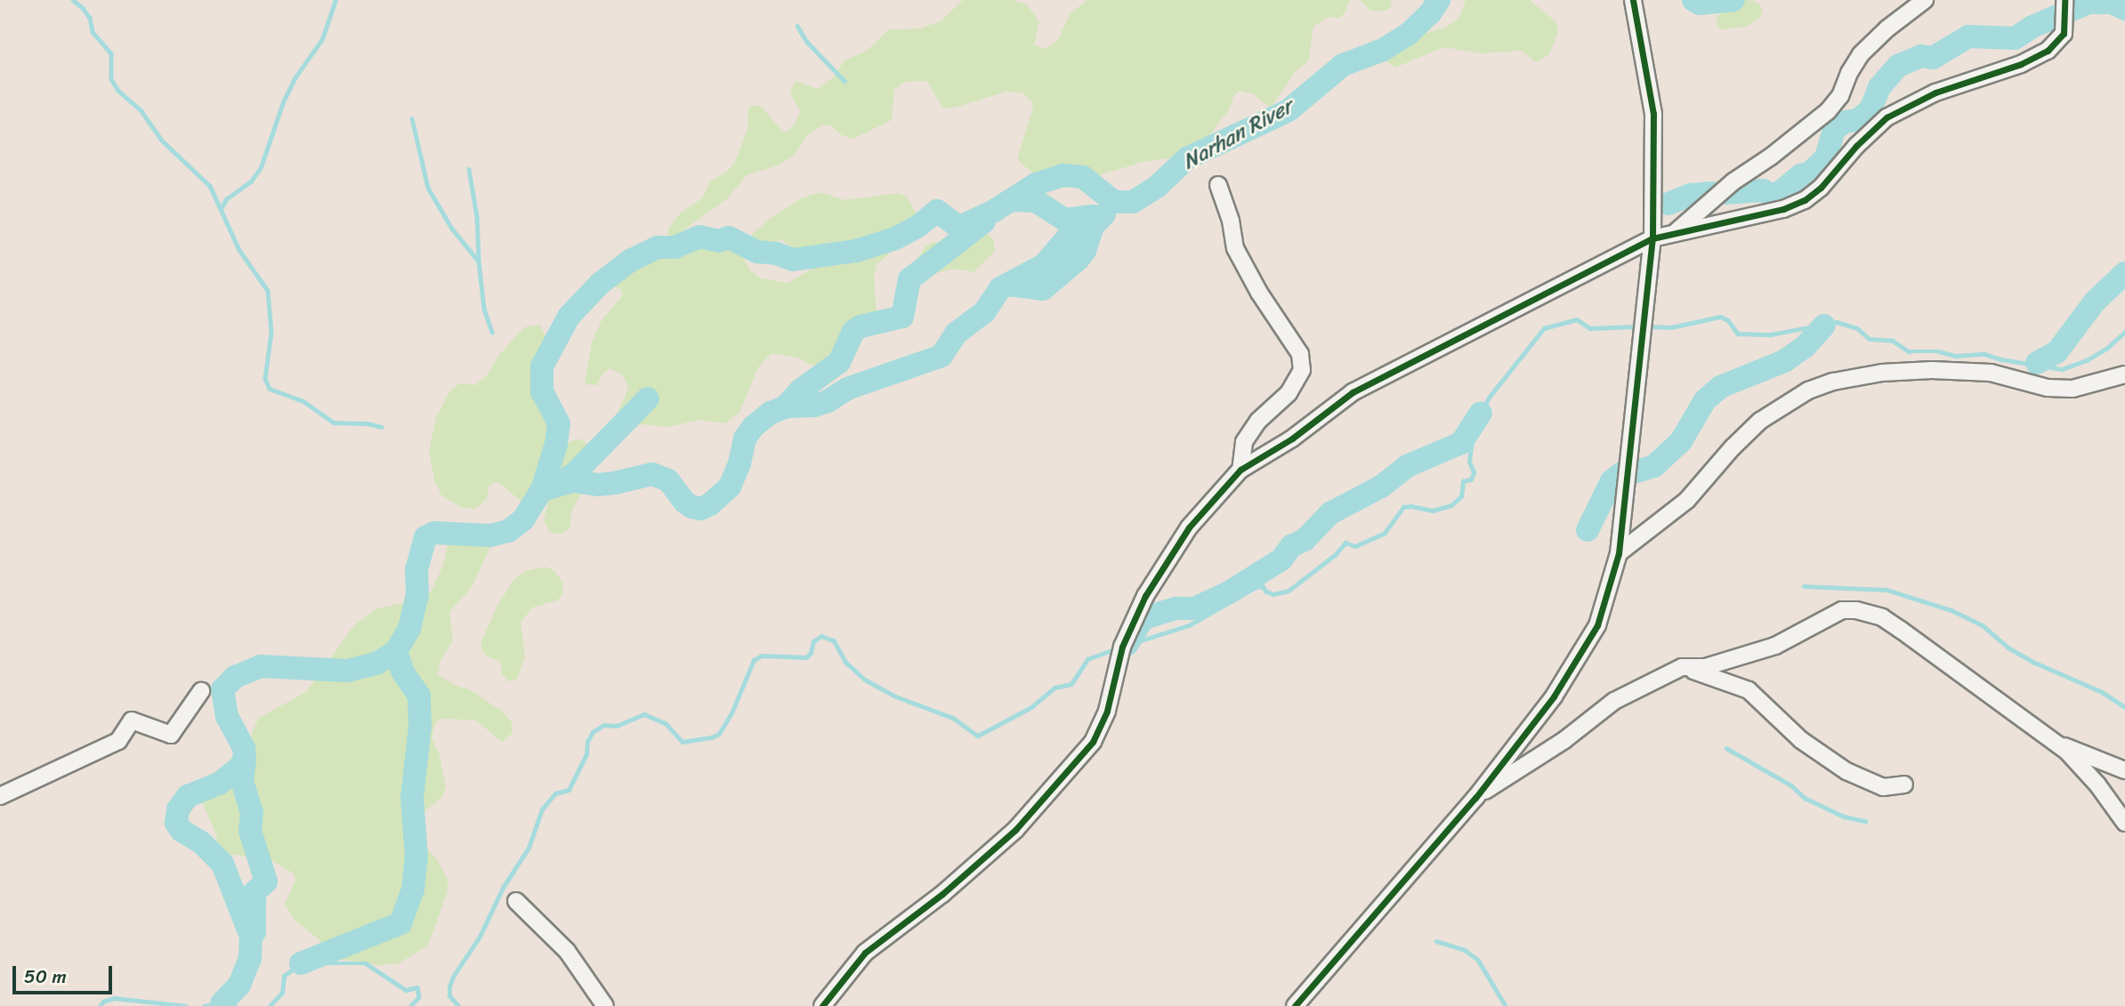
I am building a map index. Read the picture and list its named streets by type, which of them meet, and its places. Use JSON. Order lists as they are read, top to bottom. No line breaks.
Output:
{"water":["Narhan River"],"scale_bar":"50 m"}
